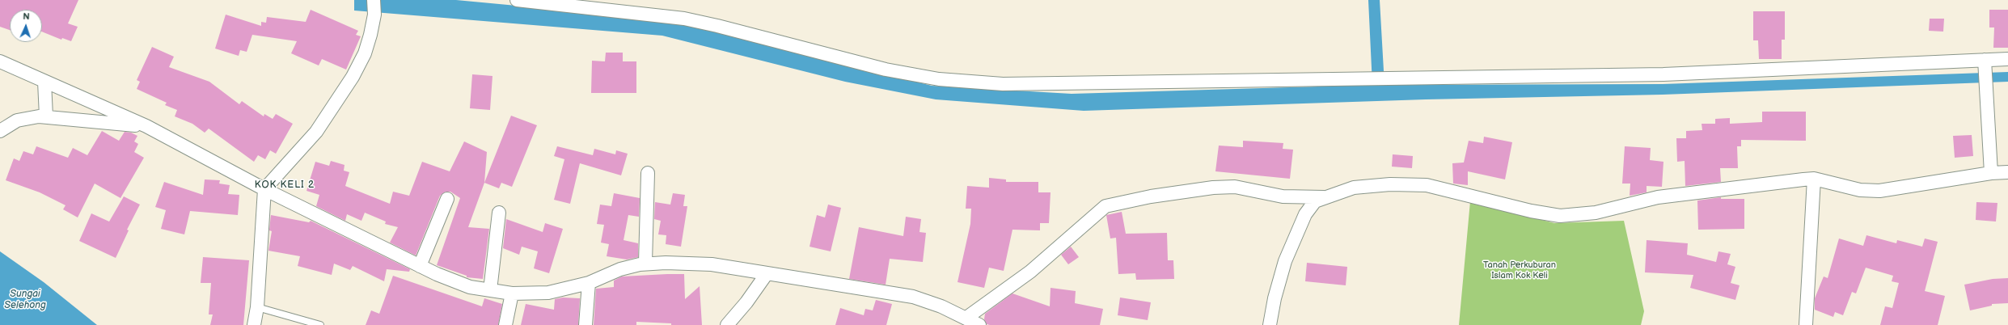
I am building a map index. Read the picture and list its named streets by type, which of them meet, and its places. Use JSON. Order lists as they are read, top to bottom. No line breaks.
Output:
{"districts":["KOK KELI 2"],"water":["Sungai Selehong"],"parks":["Tanah Perkuburan Islam Kok Keli"],"north":"top"}
